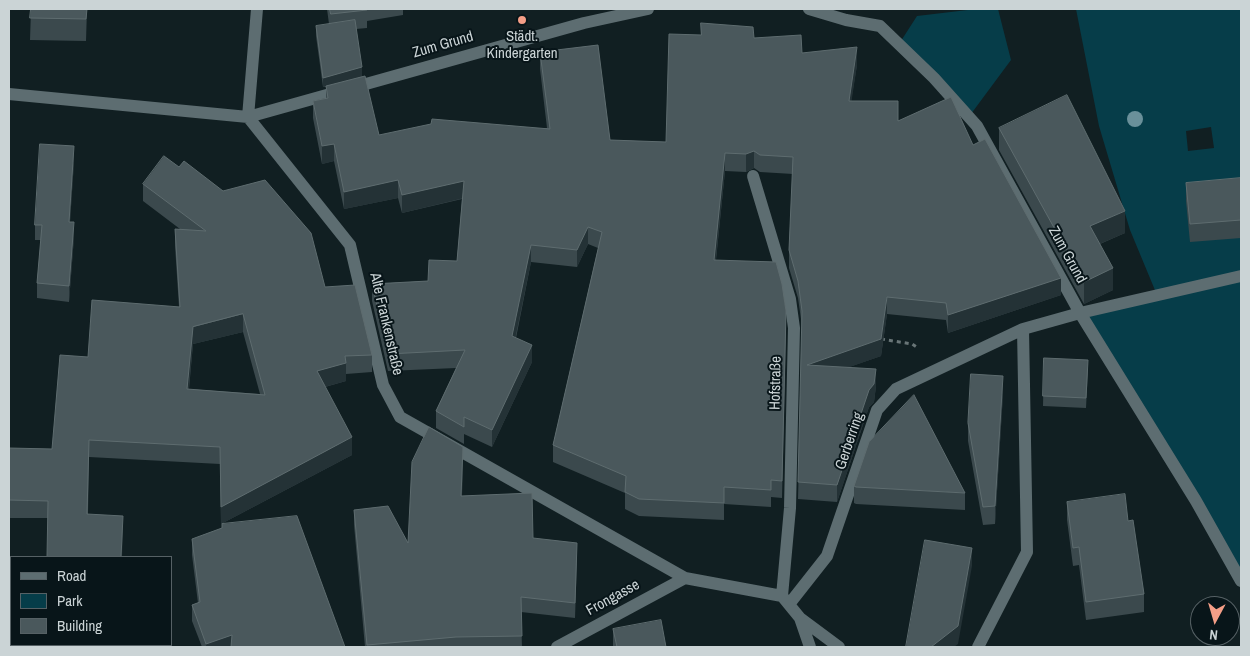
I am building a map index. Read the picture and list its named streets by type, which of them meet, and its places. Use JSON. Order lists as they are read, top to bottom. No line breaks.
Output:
{"streets":{"street":["Zum Grund","Alte Frankenstraße","Hofstraße","Gerberring","Frongasse"]},"crossings":[["Zum Grund","Alte Frankenstraße"],["Zum Grund","Gerberring"],["Alte Frankenstraße","Hofstraße"],["Alte Frankenstraße","Gerberring"],["Alte Frankenstraße","Frongasse"],["Hofstraße","Gerberring"]],"places":["Städt. Kindergarten"],"legend":["Road","Park","Building"],"north":"bottom"}
